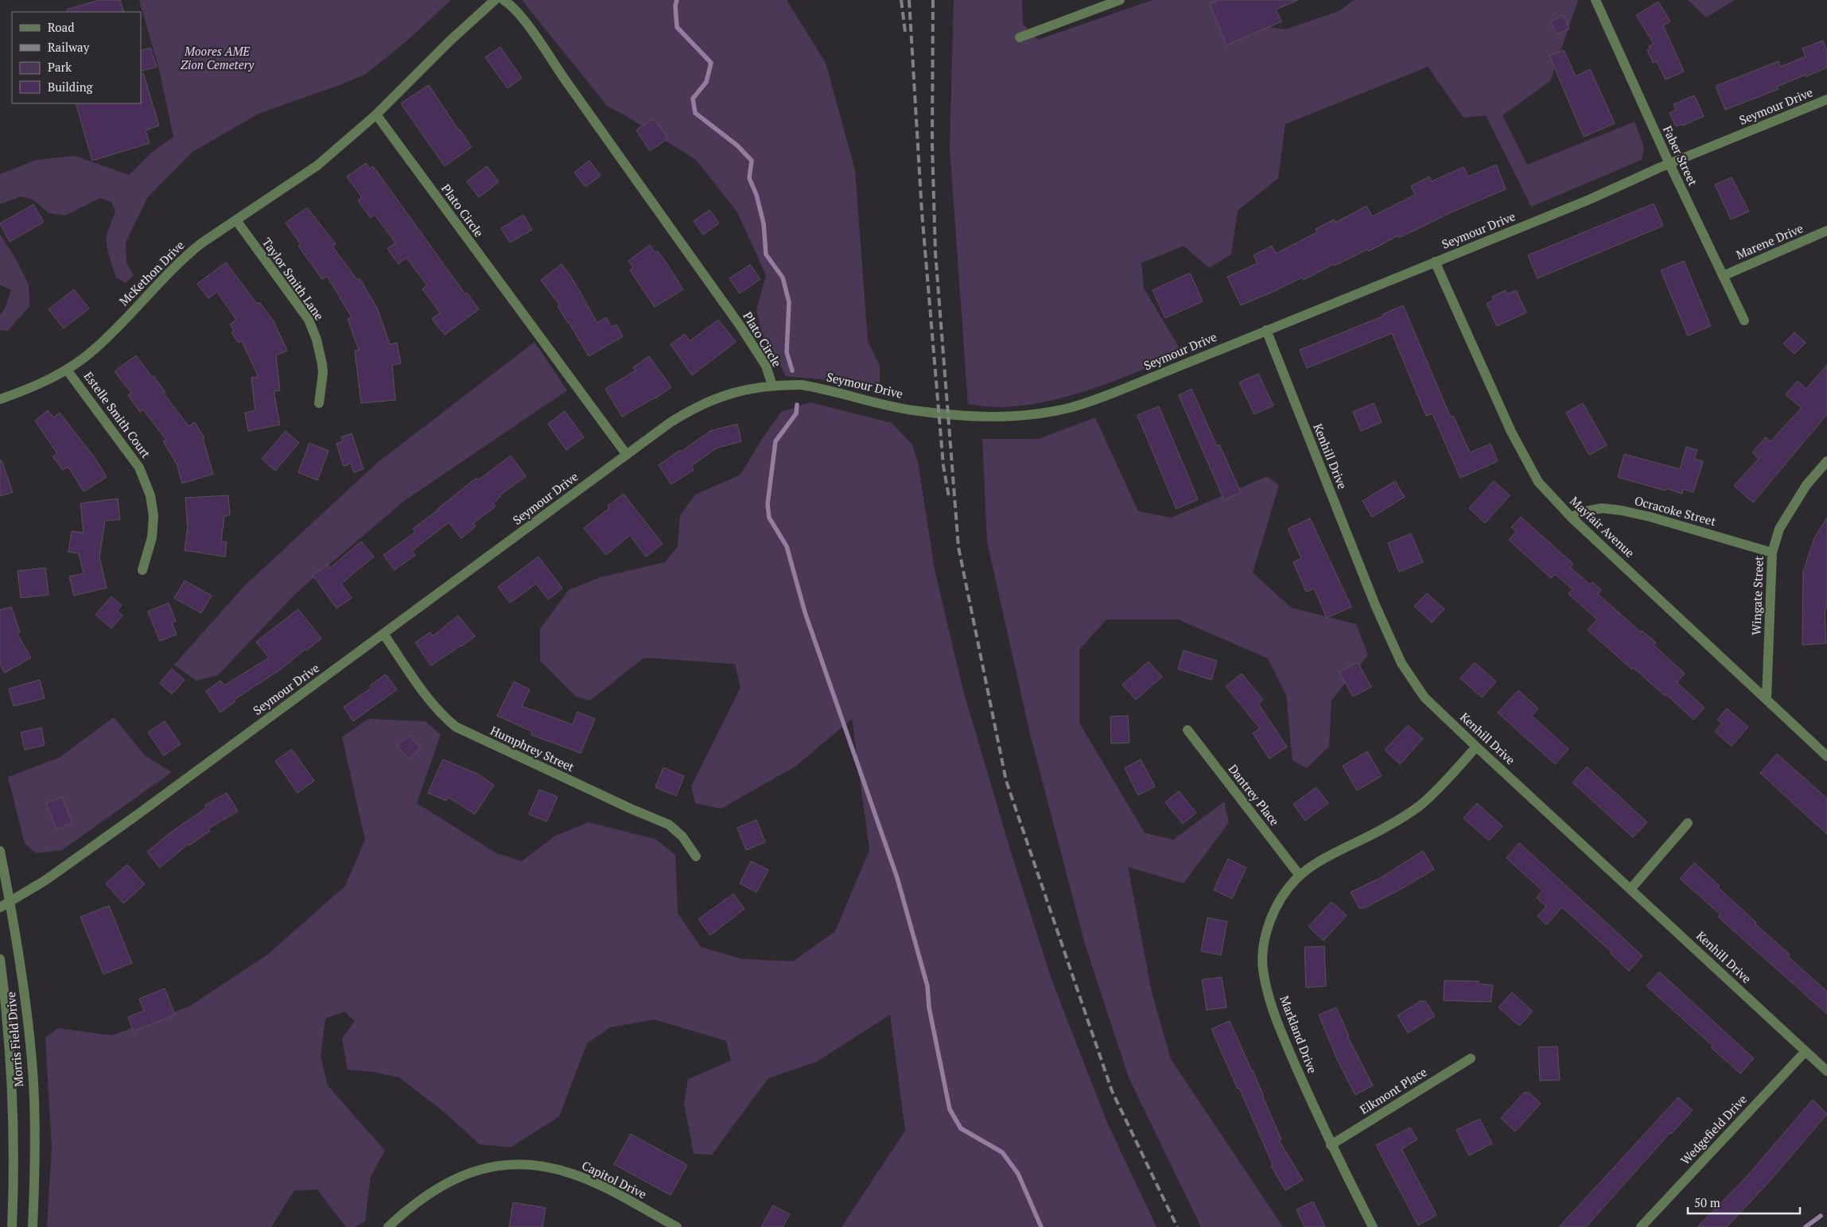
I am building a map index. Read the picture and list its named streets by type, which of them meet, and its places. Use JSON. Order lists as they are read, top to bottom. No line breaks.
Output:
{"streets":{"street":["Seymour Drive","Faber Street","Plato Circle","Marene Drive","McKethon Drive","Taylor Smith Lane","Estelle Smith Court","Kenhill Drive","Ocracoke Street","Mayfair Avenue","Wingate Street","Humphrey Street","Dantrey Place","Markland Drive","Morris Field Drive","Elkmont Place","Wedgefield Drive","Capitol Drive"]},"crossings":[["Seymour Drive","Faber Street"],["Seymour Drive","Plato Circle"],["Seymour Drive","Kenhill Drive"],["Seymour Drive","Mayfair Avenue"],["Seymour Drive","Humphrey Street"],["Seymour Drive","Morris Field Drive"],["Faber Street","Marene Drive"],["Plato Circle","McKethon Drive"],["McKethon Drive","Taylor Smith Lane"],["McKethon Drive","Estelle Smith Court"],["Kenhill Drive","Markland Drive"],["Kenhill Drive","Wedgefield Drive"],["Ocracoke Street","Mayfair Avenue"],["Ocracoke Street","Wingate Street"],["Mayfair Avenue","Wingate Street"],["Dantrey Place","Markland Drive"],["Markland Drive","Elkmont Place"]],"parks":["Moores AME Zion Cemetery"],"legend":["Road","Railway","Park","Building"],"scale_bar":"50 m"}
